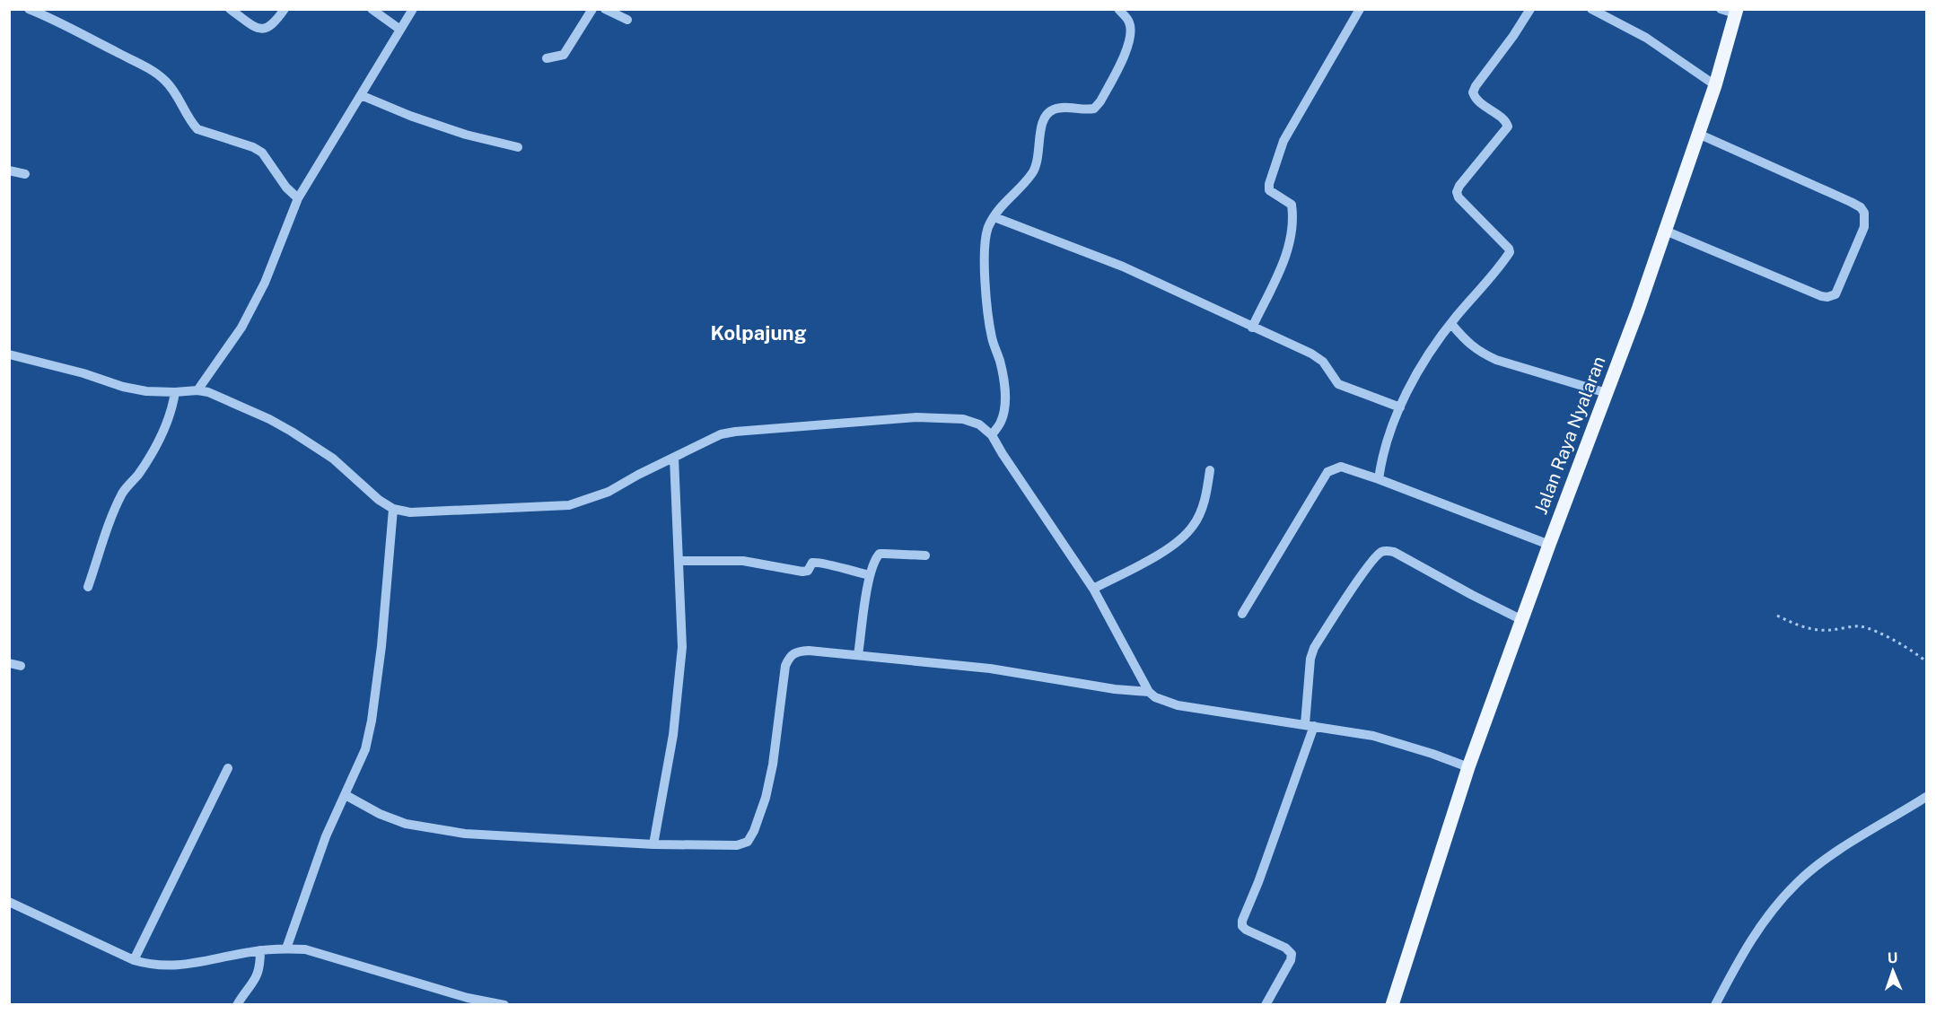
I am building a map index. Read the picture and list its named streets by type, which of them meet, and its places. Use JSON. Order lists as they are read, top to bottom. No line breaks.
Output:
{"streets":{"main road":["Jalan Raya Nyalaran"]},"districts":["Kolpajung"],"north":"top"}
